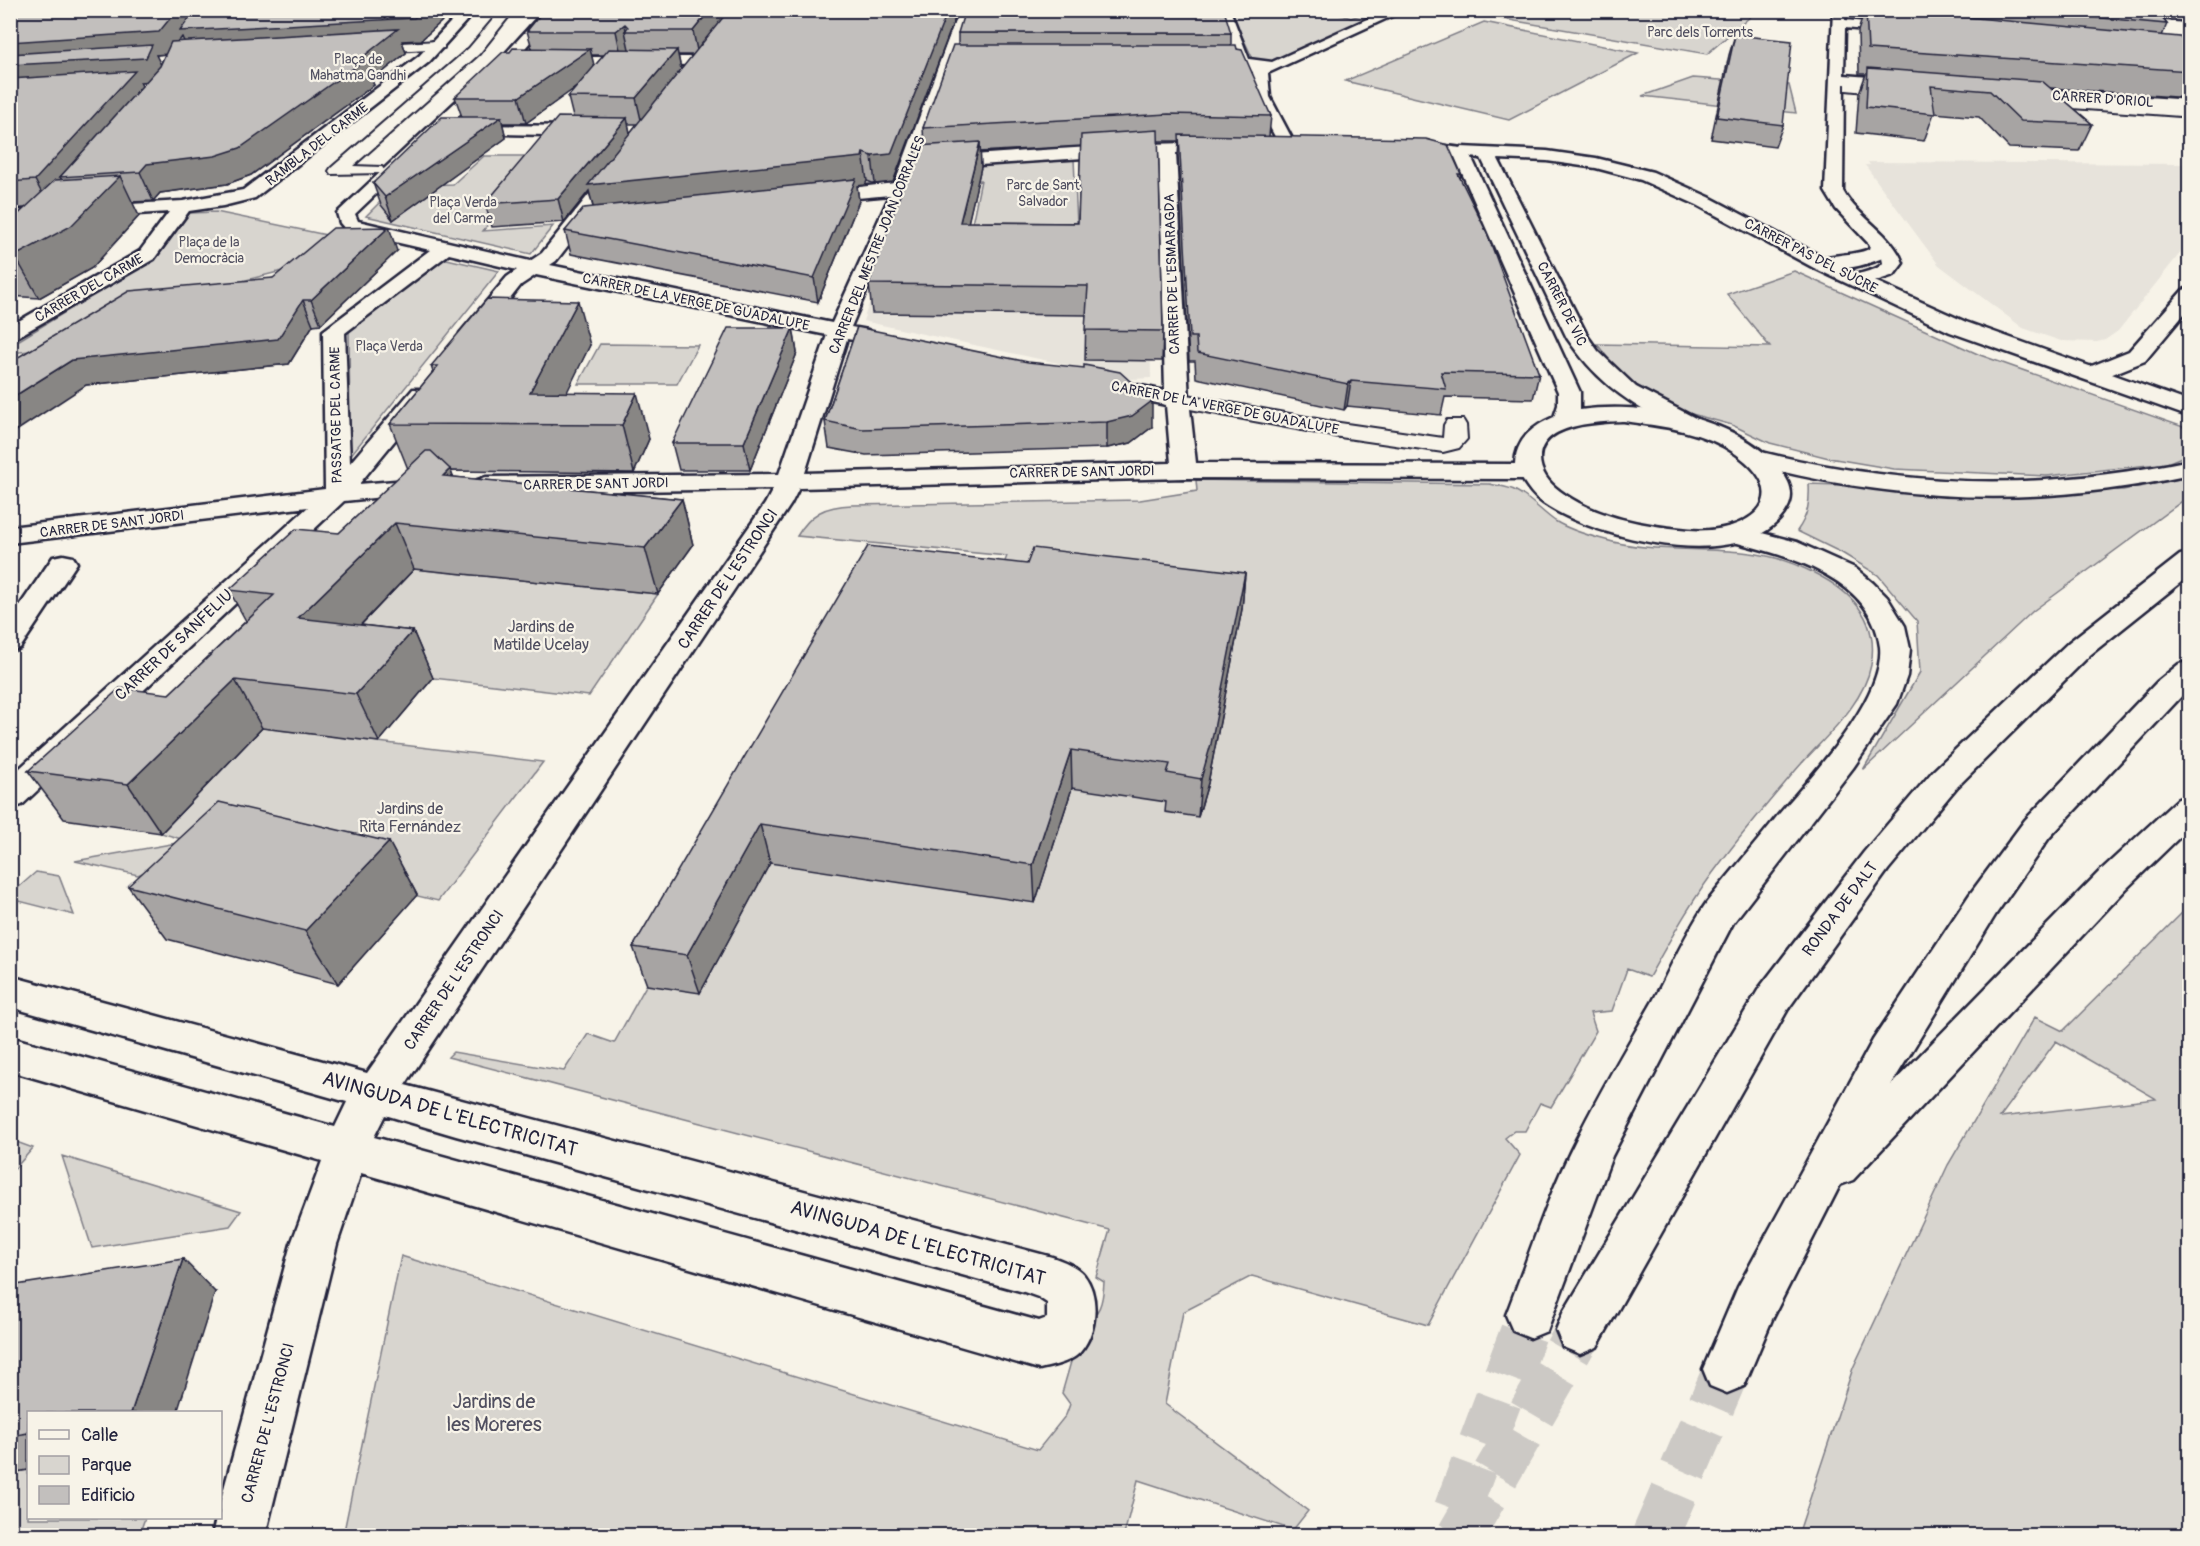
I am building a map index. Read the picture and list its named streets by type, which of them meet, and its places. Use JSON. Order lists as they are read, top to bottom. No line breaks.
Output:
{"streets":{"main road":["CARRER D'ORIOL","RAMBLA DEL CARME","CARRER DEL MESTRE JOAN CORRALES","CARRER PAS DEL SUCRE","CARRER DE L'ESMARAGDA","CARRER DEL CARME","CARRER DE LA VERGE DE GUADALUPE","CARRER DE VIC","PASSATGE DEL CARME","CARRER DE SANT JORDI","CARRER DE L'ESTRONCI","CARRER DE SANFELIU","RONDA DE DALT","AVINGUDA DE L'ELECTRICITAT"]},"crossings":[["RAMBLA DEL CARME","CARRER DEL CARME"],["CARRER DEL MESTRE JOAN CORRALES","CARRER DE LA VERGE DE GUADALUPE"],["CARRER DEL MESTRE JOAN CORRALES","CARRER DE SANT JORDI"],["CARRER DEL MESTRE JOAN CORRALES","CARRER DE L'ESTRONCI"],["CARRER PAS DEL SUCRE","CARRER DE VIC"],["CARRER DE L'ESMARAGDA","CARRER DE LA VERGE DE GUADALUPE"],["CARRER DE LA VERGE DE GUADALUPE","PASSATGE DEL CARME"],["PASSATGE DEL CARME","CARRER DE SANT JORDI"],["PASSATGE DEL CARME","CARRER DE SANFELIU"],["CARRER DE SANT JORDI","CARRER DE L'ESTRONCI"],["CARRER DE SANT JORDI","CARRER DE SANFELIU"],["CARRER DE L'ESTRONCI","AVINGUDA DE L'ELECTRICITAT"]],"parks":["Parc dels Torrents","Plaça de Mahatma Gandhi","Parc de Sant Salvador","Plaça Verda del Carme","Plaça de la Democràcia","Plaça Verda","Jardins de Matilde Ucelay","Jardins de Rita Fernández","Jardins de les Moreres"],"legend":["Calle","Parque","Edificio"]}
